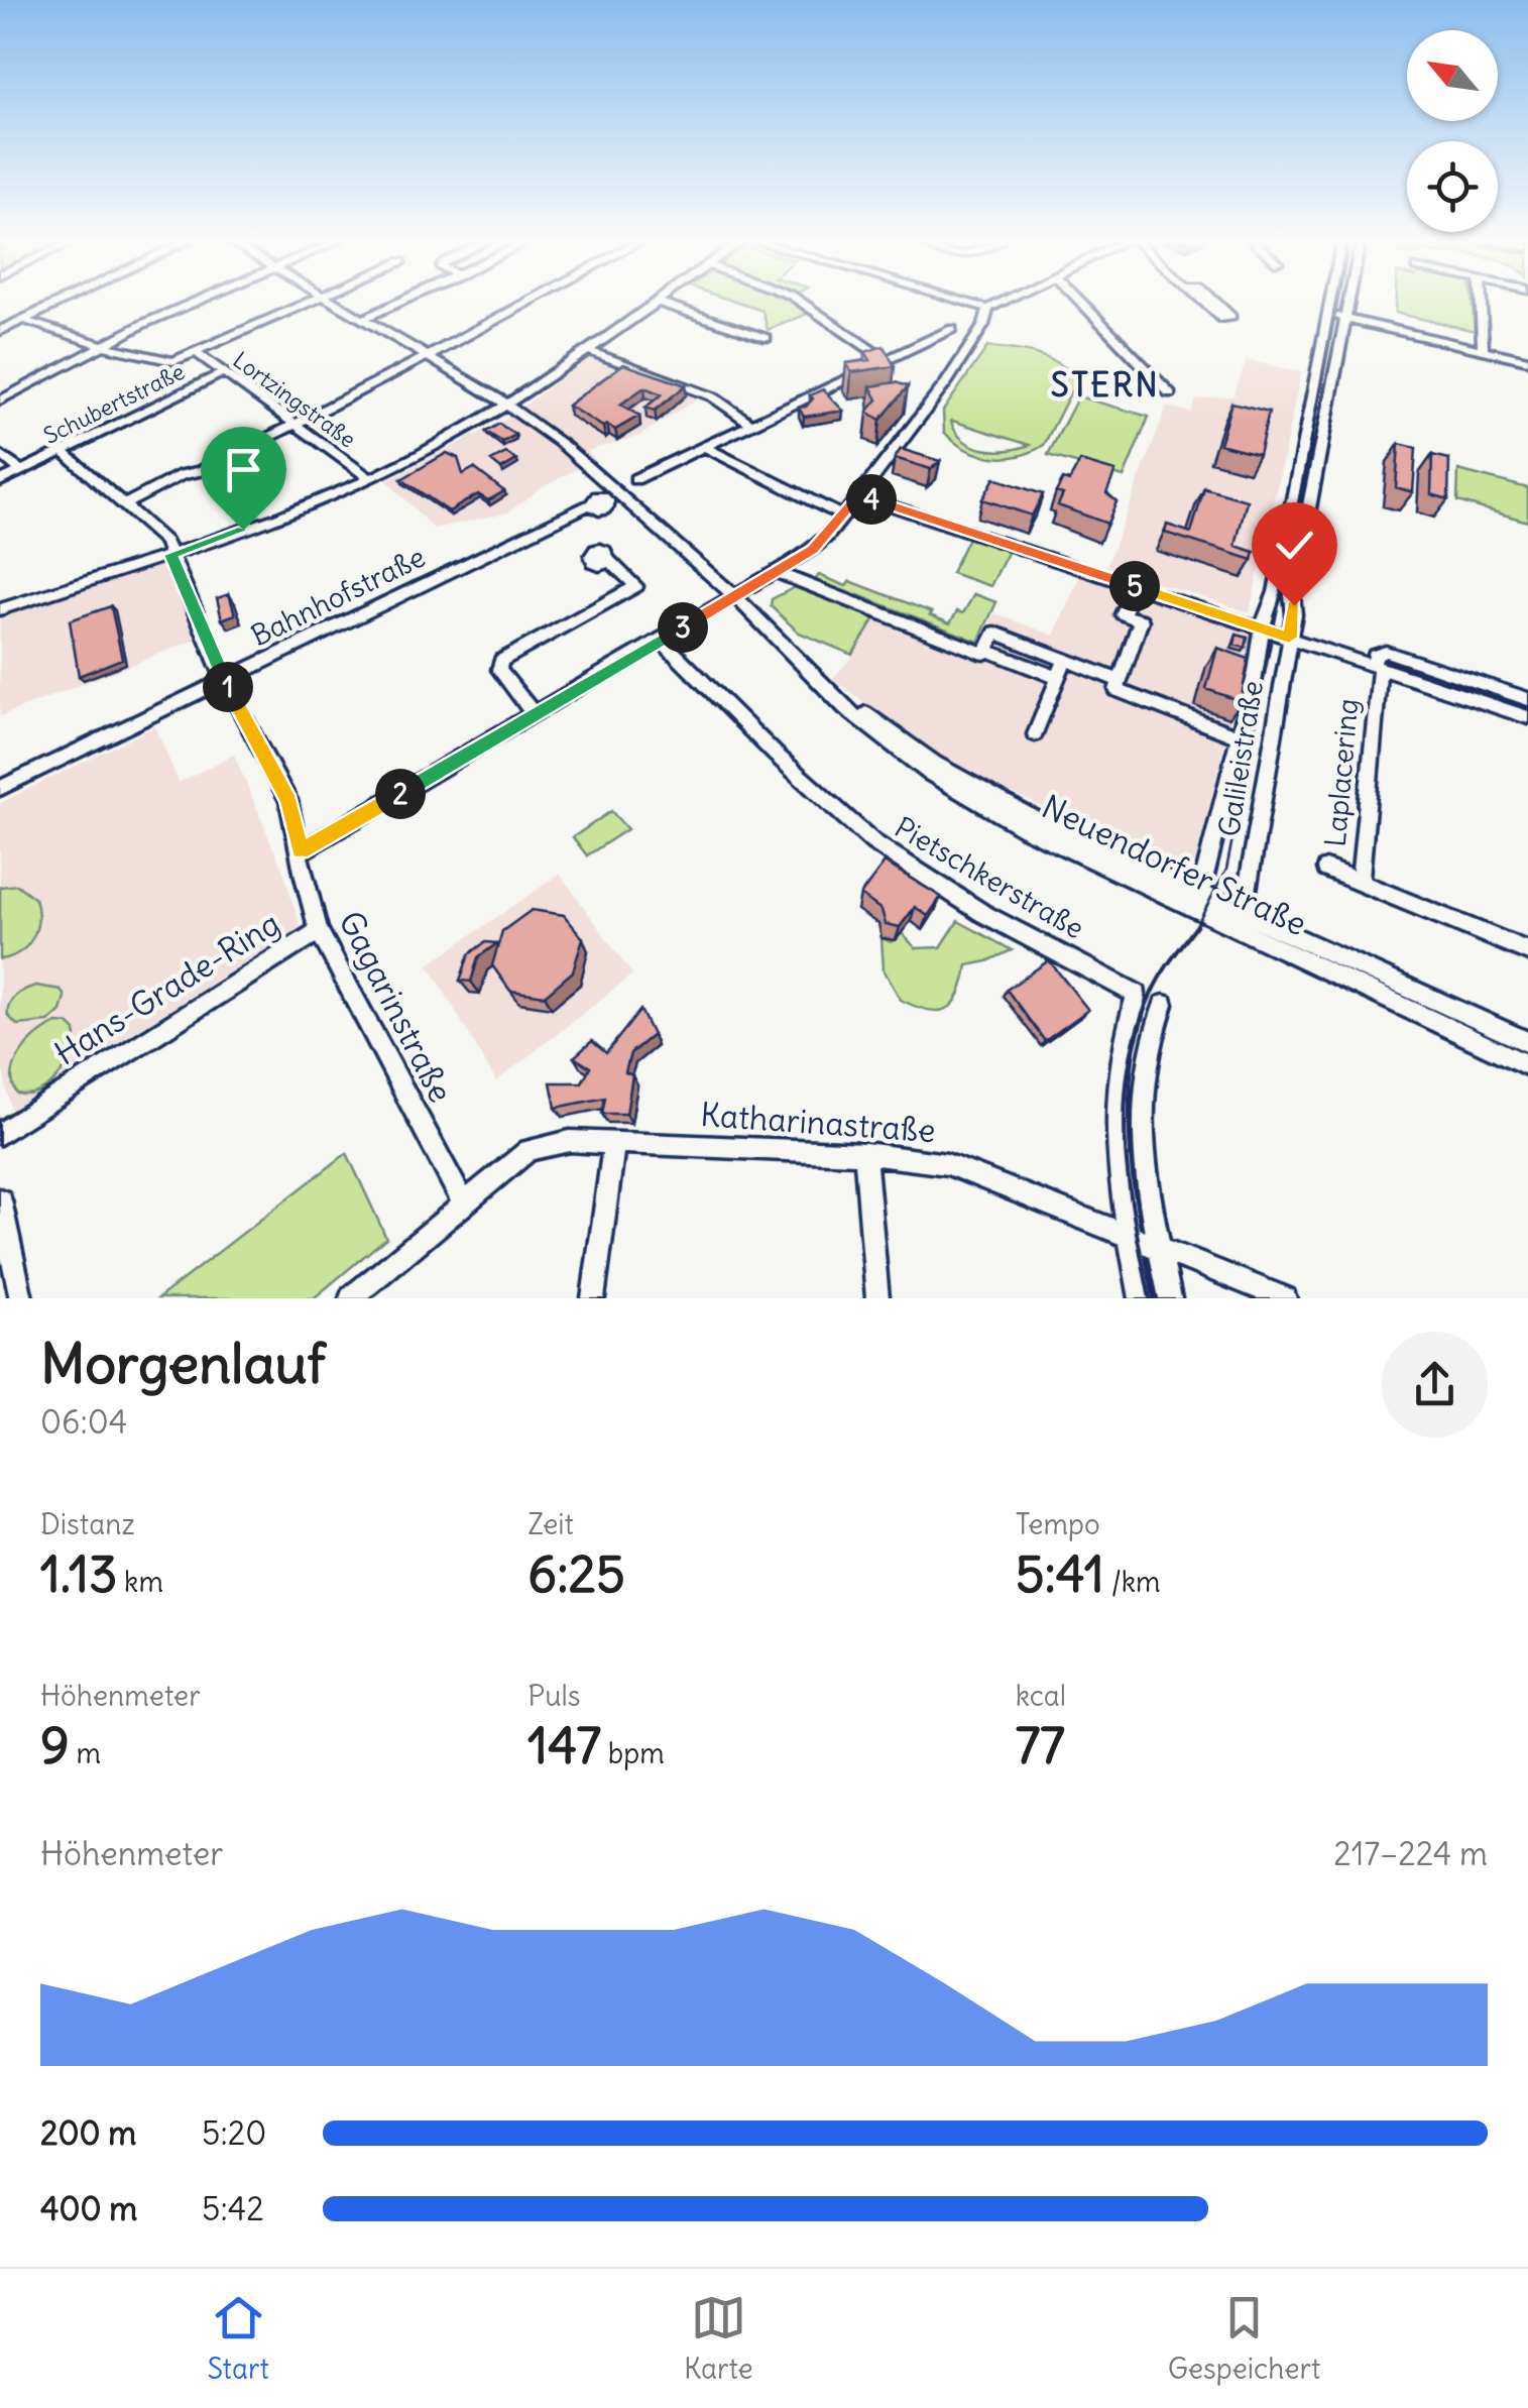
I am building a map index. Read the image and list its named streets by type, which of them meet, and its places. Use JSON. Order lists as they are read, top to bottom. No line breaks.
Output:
{"streets":{"street":["Lortzingstraße","Schubertstraße","Bahnhofstraße","Galileistraße","Laplacering","Neuendorfer Straße","Pietschkerstraße","Hans-Grade-Ring","Gagarinstraße","Katharinastraße"]},"crossings":[["Lortzingstraße","Schubertstraße"],["Schubertstraße","Gagarinstraße"],["Bahnhofstraße","Gagarinstraße"],["Galileistraße","Neuendorfer Straße"],["Pietschkerstraße","Katharinastraße"],["Hans-Grade-Ring","Gagarinstraße"],["Gagarinstraße","Katharinastraße"]],"districts":["STERN"],"north":"top left","page":{"pins":["4","5","3","1","2"],"heading":["Morgenlauf","06:04"],"stats":[["Distanz","1.13 km"],["Zeit","6:25"],["Tempo","5:41 /km"],["Höhenmeter","9 m"],["Puls","147 bpm"],["kcal","77"]],"chart":["Höhenmeter","217–224 m"],"list":[{"name":"200 m","note":"5:20"},{"name":"400 m","note":"5:42"}],"tabs":["Start","Karte","Gespeichert"]}}
